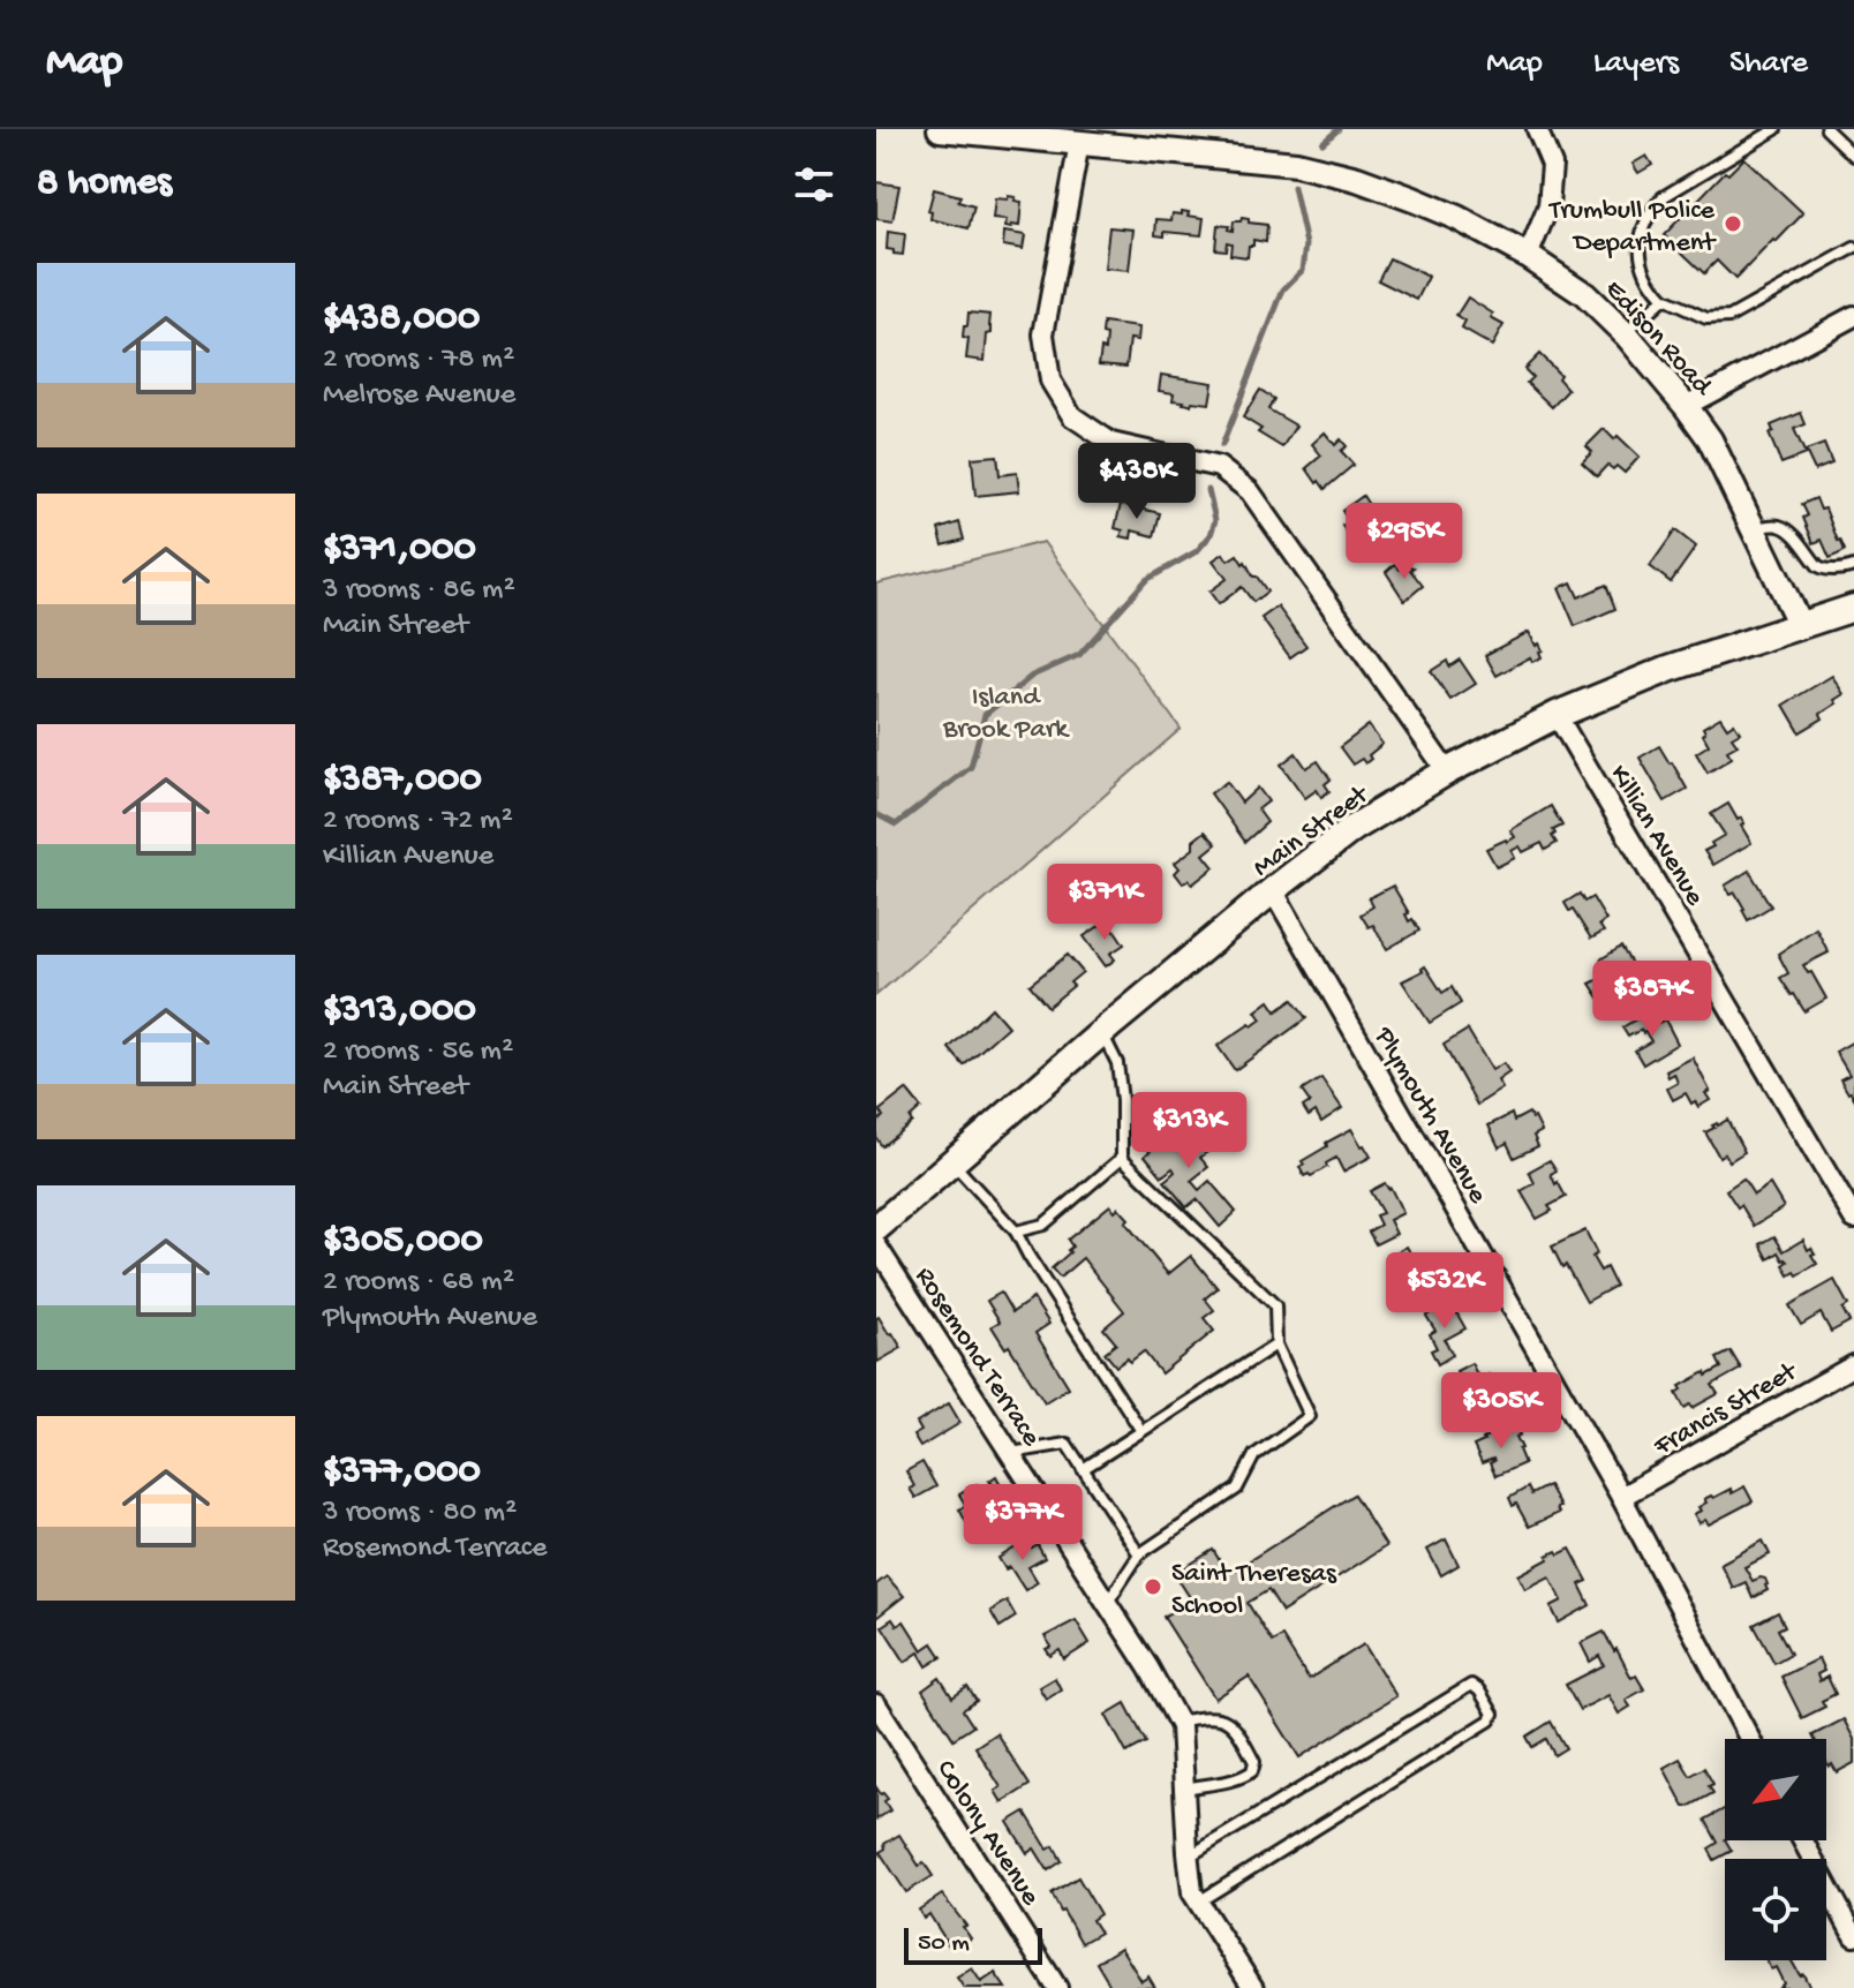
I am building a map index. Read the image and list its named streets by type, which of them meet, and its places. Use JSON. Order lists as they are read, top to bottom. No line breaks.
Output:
{"streets":{"main road":["Main Street"],"street":["Edison Road","Killian Avenue","Plymouth Avenue","Rosemond Terrace","Francis Street","Colony Avenue"]},"crossings":[["Edison Road","Main Street"],["Main Street","Killian Avenue"],["Main Street","Plymouth Avenue"],["Plymouth Avenue","Francis Street"]],"parks":["Island Brook Park"],"places":["Trumbull Police Department","Saint Theresas School"],"scale_bar":"50 m","north":"bottom left","page":{"header":"Map","nav":["Map","Layers","Share"],"heading":"8 homes","list":[{"name":"$438,000","note":"2 rooms · 78 m² · Melrose Avenue"},{"name":"$371,000","note":"3 rooms · 86 m² · Main Street"},{"name":"$387,000","note":"2 rooms · 72 m² · Killian Avenue"},{"name":"$313,000","note":"2 rooms · 56 m² · Main Street"},{"name":"$305,000","note":"2 rooms · 68 m² · Plymouth Avenue"},{"name":"$377,000","note":"3 rooms · 80 m² · Rosemond Terrace"}],"price":["$438K","$295K","$371K","$387K","$313K","$532K","$305K","$377K"],"scale":"50 m"}}
